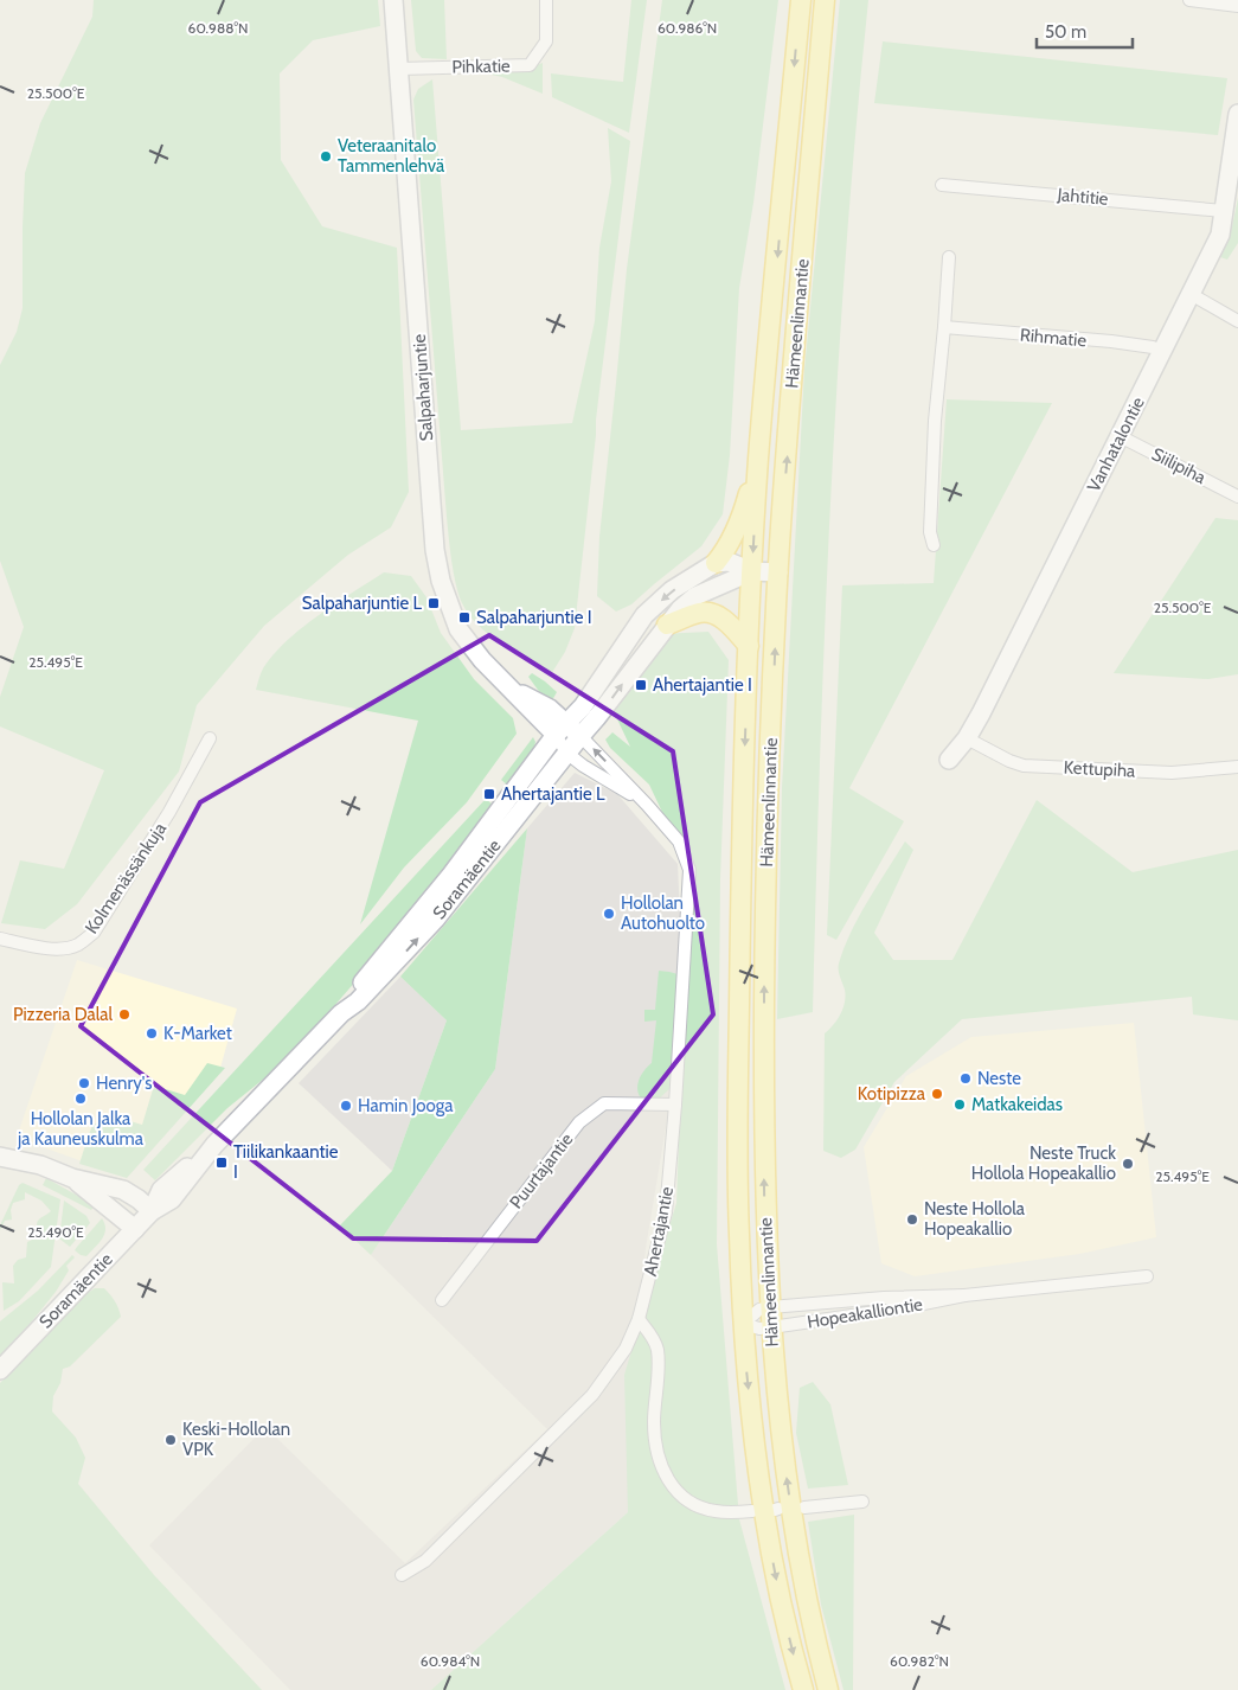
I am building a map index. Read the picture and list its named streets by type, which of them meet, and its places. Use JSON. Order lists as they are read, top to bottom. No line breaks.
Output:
{"streets":{"main road":["Hämeenlinnantie"],"street":["Pihkatie","Jahtitie","Rihmatie","Salpaharjuntie","Vanhatalontie","Siilipiha","Kettupiha","Kolmenässänkuja","Soramäentie","Puurtajantie","Ahertajantie","Hopeakalliontie"]},"crossings":[["Pihkatie","Salpaharjuntie"],["Jahtitie","Vanhatalontie"],["Hämeenlinnantie","Soramäentie"],["Hämeenlinnantie","Hopeakalliontie"],["Rihmatie","Vanhatalontie"],["Salpaharjuntie","Soramäentie"],["Salpaharjuntie","Ahertajantie"],["Vanhatalontie","Siilipiha"],["Vanhatalontie","Kettupiha"],["Soramäentie","Ahertajantie"],["Puurtajantie","Ahertajantie"]],"places":{"other":["Veteraanitalo Tammenlehvä","Hollolan Autohuolto","Pizzeria Dalal","K-Market","Neste","Henry's","Kotipizza","Hollolan Jalka ja Kauneuskulma","Matkakeidas","Hamin Jooga","Neste Truck Hollola Hopeakallio","Neste Hollola Hopeakallio","Keski-Hollolan VPK"],"transit":["Salpaharjuntie L","Salpaharjuntie I","Ahertajantie I","Ahertajantie L","Tiilikankaantie I"]},"scale_bar":"50 m","coordinates":["60.986°N","60.988°N","25.500°E","25.495°E","25.490°E","60.984°N","60.982°N"]}
